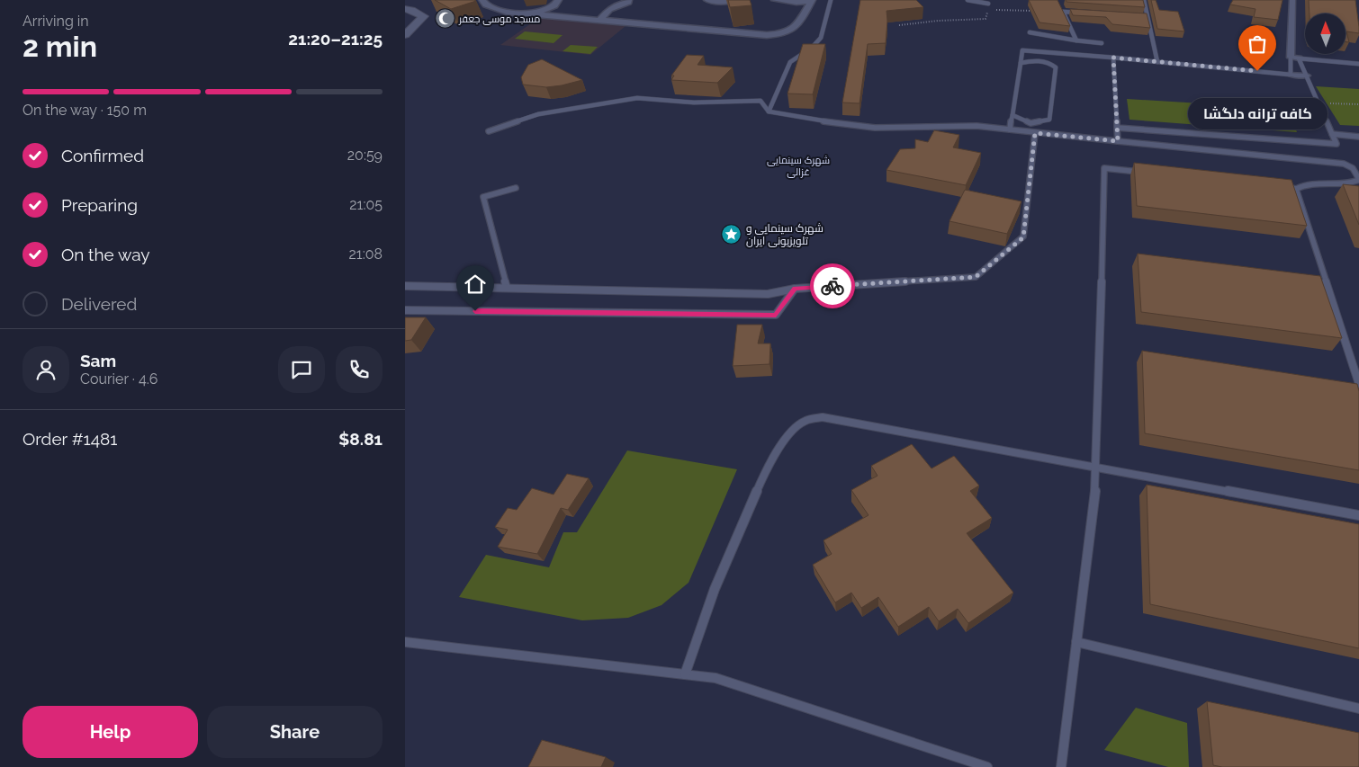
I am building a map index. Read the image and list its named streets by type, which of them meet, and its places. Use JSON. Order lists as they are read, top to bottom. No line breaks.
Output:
{"districts":["شهرک سینمایی غزالی"],"places":{"mosque":["مسجد موسی جعفر"],"other":["کافه ترانه دلگشا"],"place":["شهرک سینمایی و تلویزیونی ایران"]},"north":"top","page":{"heading":["2 min","Arriving in","21:20–21:25"],"panel":["Sam","Courier · 4.6","Order #1481","$8.81"],"bar":"On the way · 150 m","bubble":"کافه ترانه دلگشا","list":[["Confirmed","20:59"],["Preparing","21:05"],["On the way","21:08"],"Delivered"],"buttons":["Help","Share"]}}
